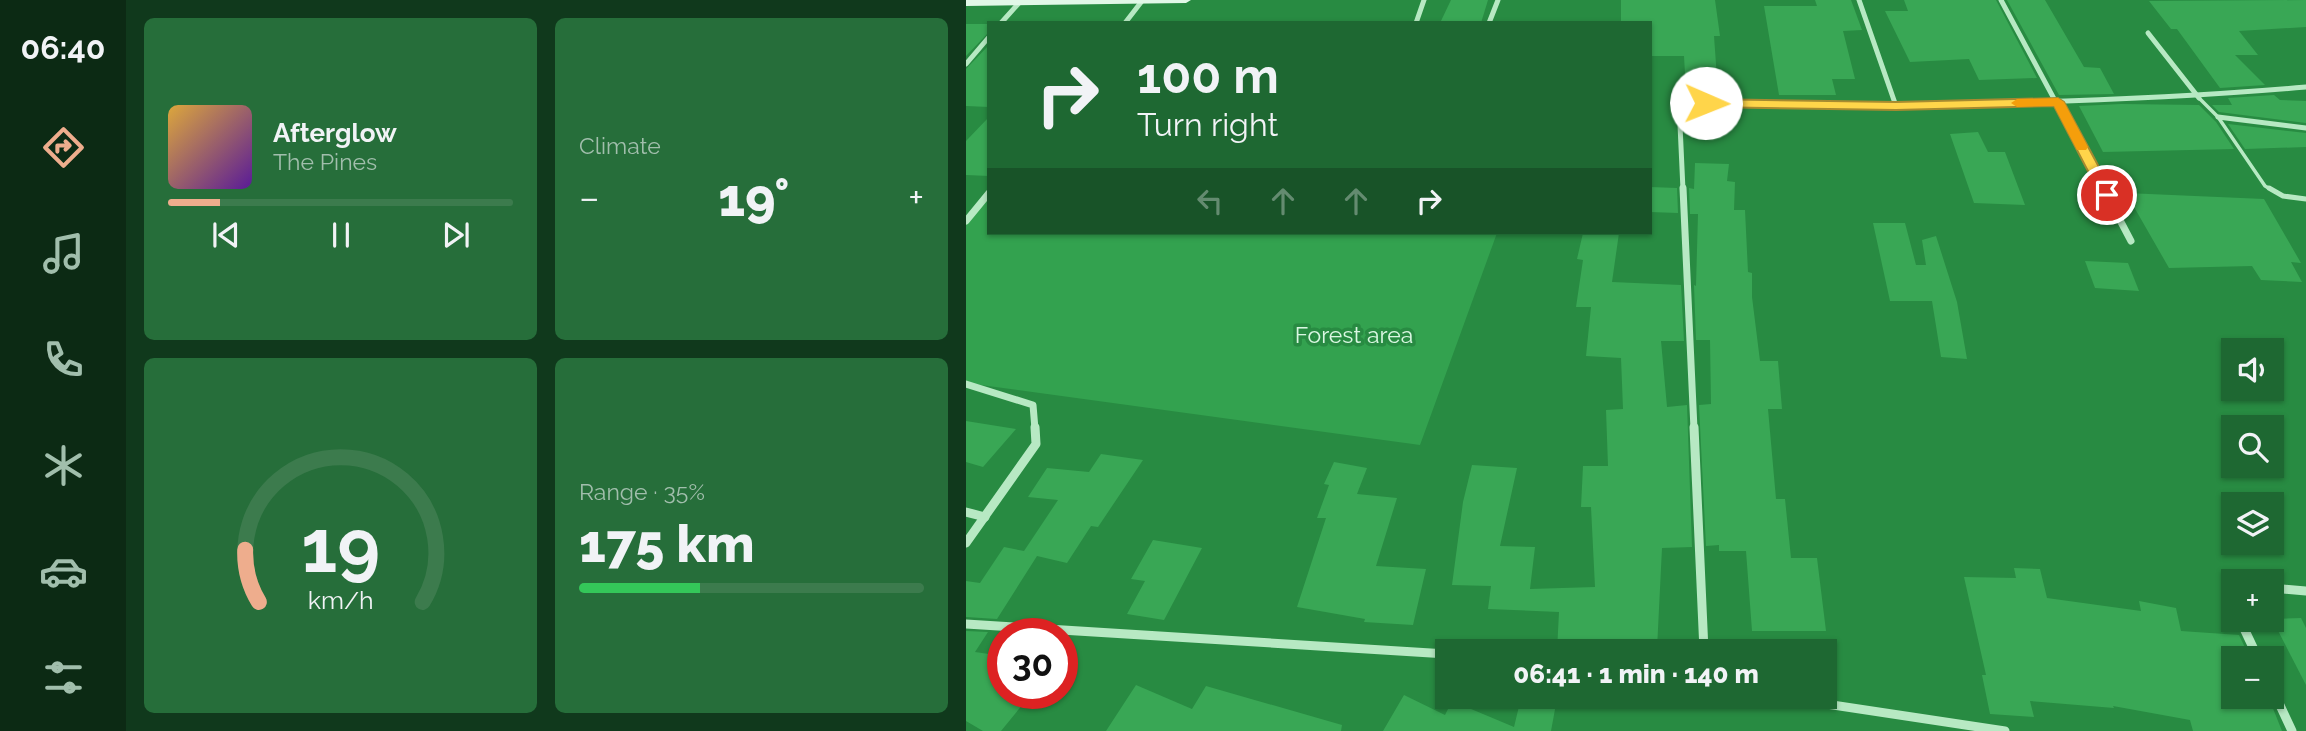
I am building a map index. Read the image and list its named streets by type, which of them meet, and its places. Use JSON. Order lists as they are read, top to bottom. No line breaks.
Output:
{"parks":["Forest area"],"page":{"tabs":"06:40","tile":["Climate",["Range · 35%","175 km"]],"turn":["100 m","Turn right"],"song":["Afterglow","The Pines"],"heat":["−","19°","+"],"map_buttons":["+","−"],"limit":"30","trip":"06:41 · 1 min · 140 m","gauge":["19","km/h"]}}
